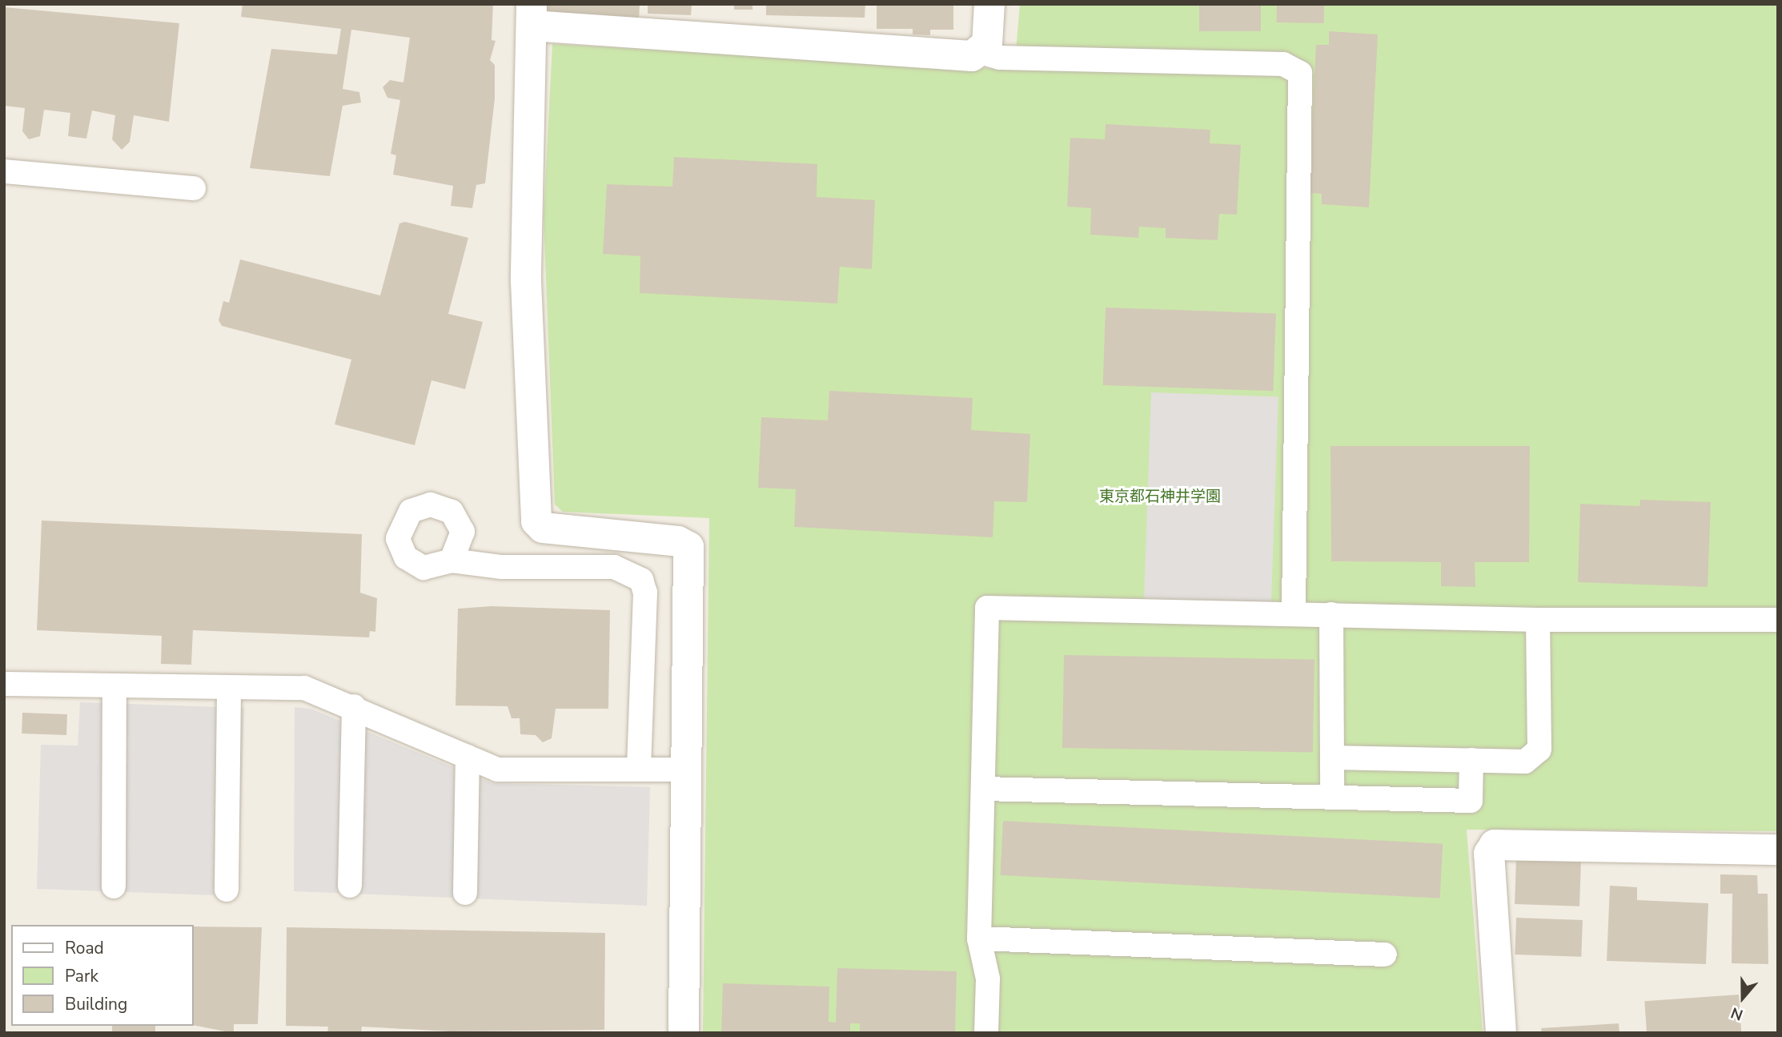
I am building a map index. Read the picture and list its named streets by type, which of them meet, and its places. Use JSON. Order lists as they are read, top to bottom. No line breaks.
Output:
{"parks":["東京都石神井学園"],"legend":["Road","Park","Building"],"north":"bottom"}
